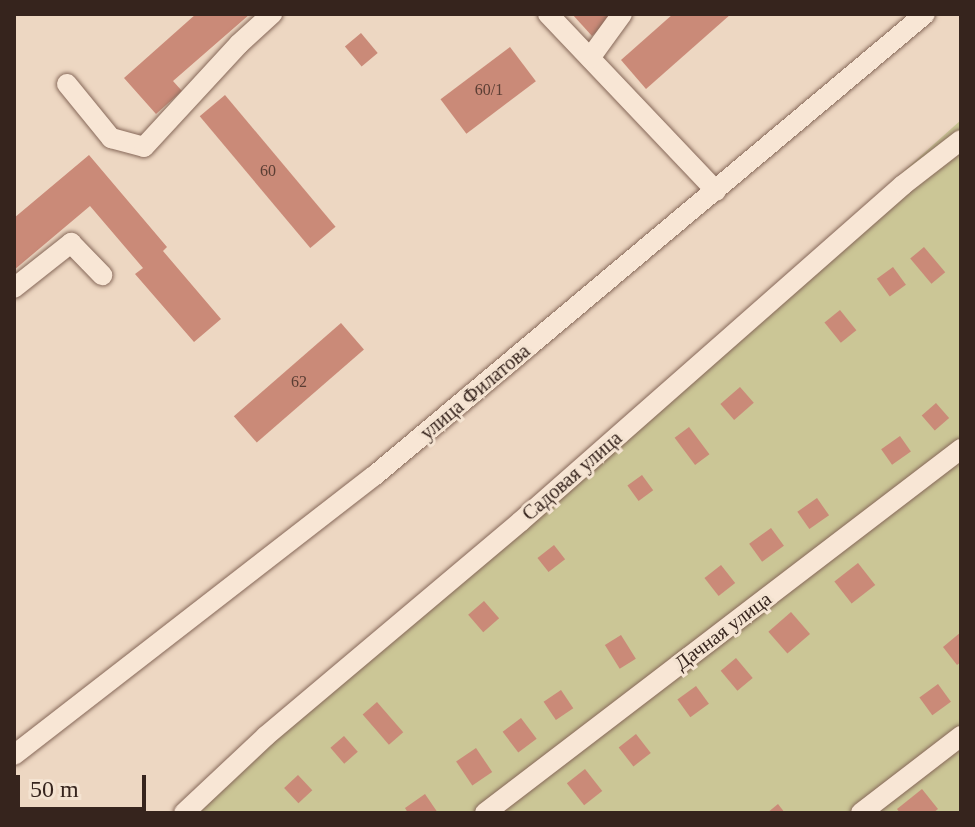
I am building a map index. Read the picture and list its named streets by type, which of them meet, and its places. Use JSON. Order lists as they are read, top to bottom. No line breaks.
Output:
{"streets":{"street":["улица Филатова","Садовая улица","Дачная улица"]},"house_numbers":["60/1","60","62"],"scale_bar":"50 m"}
